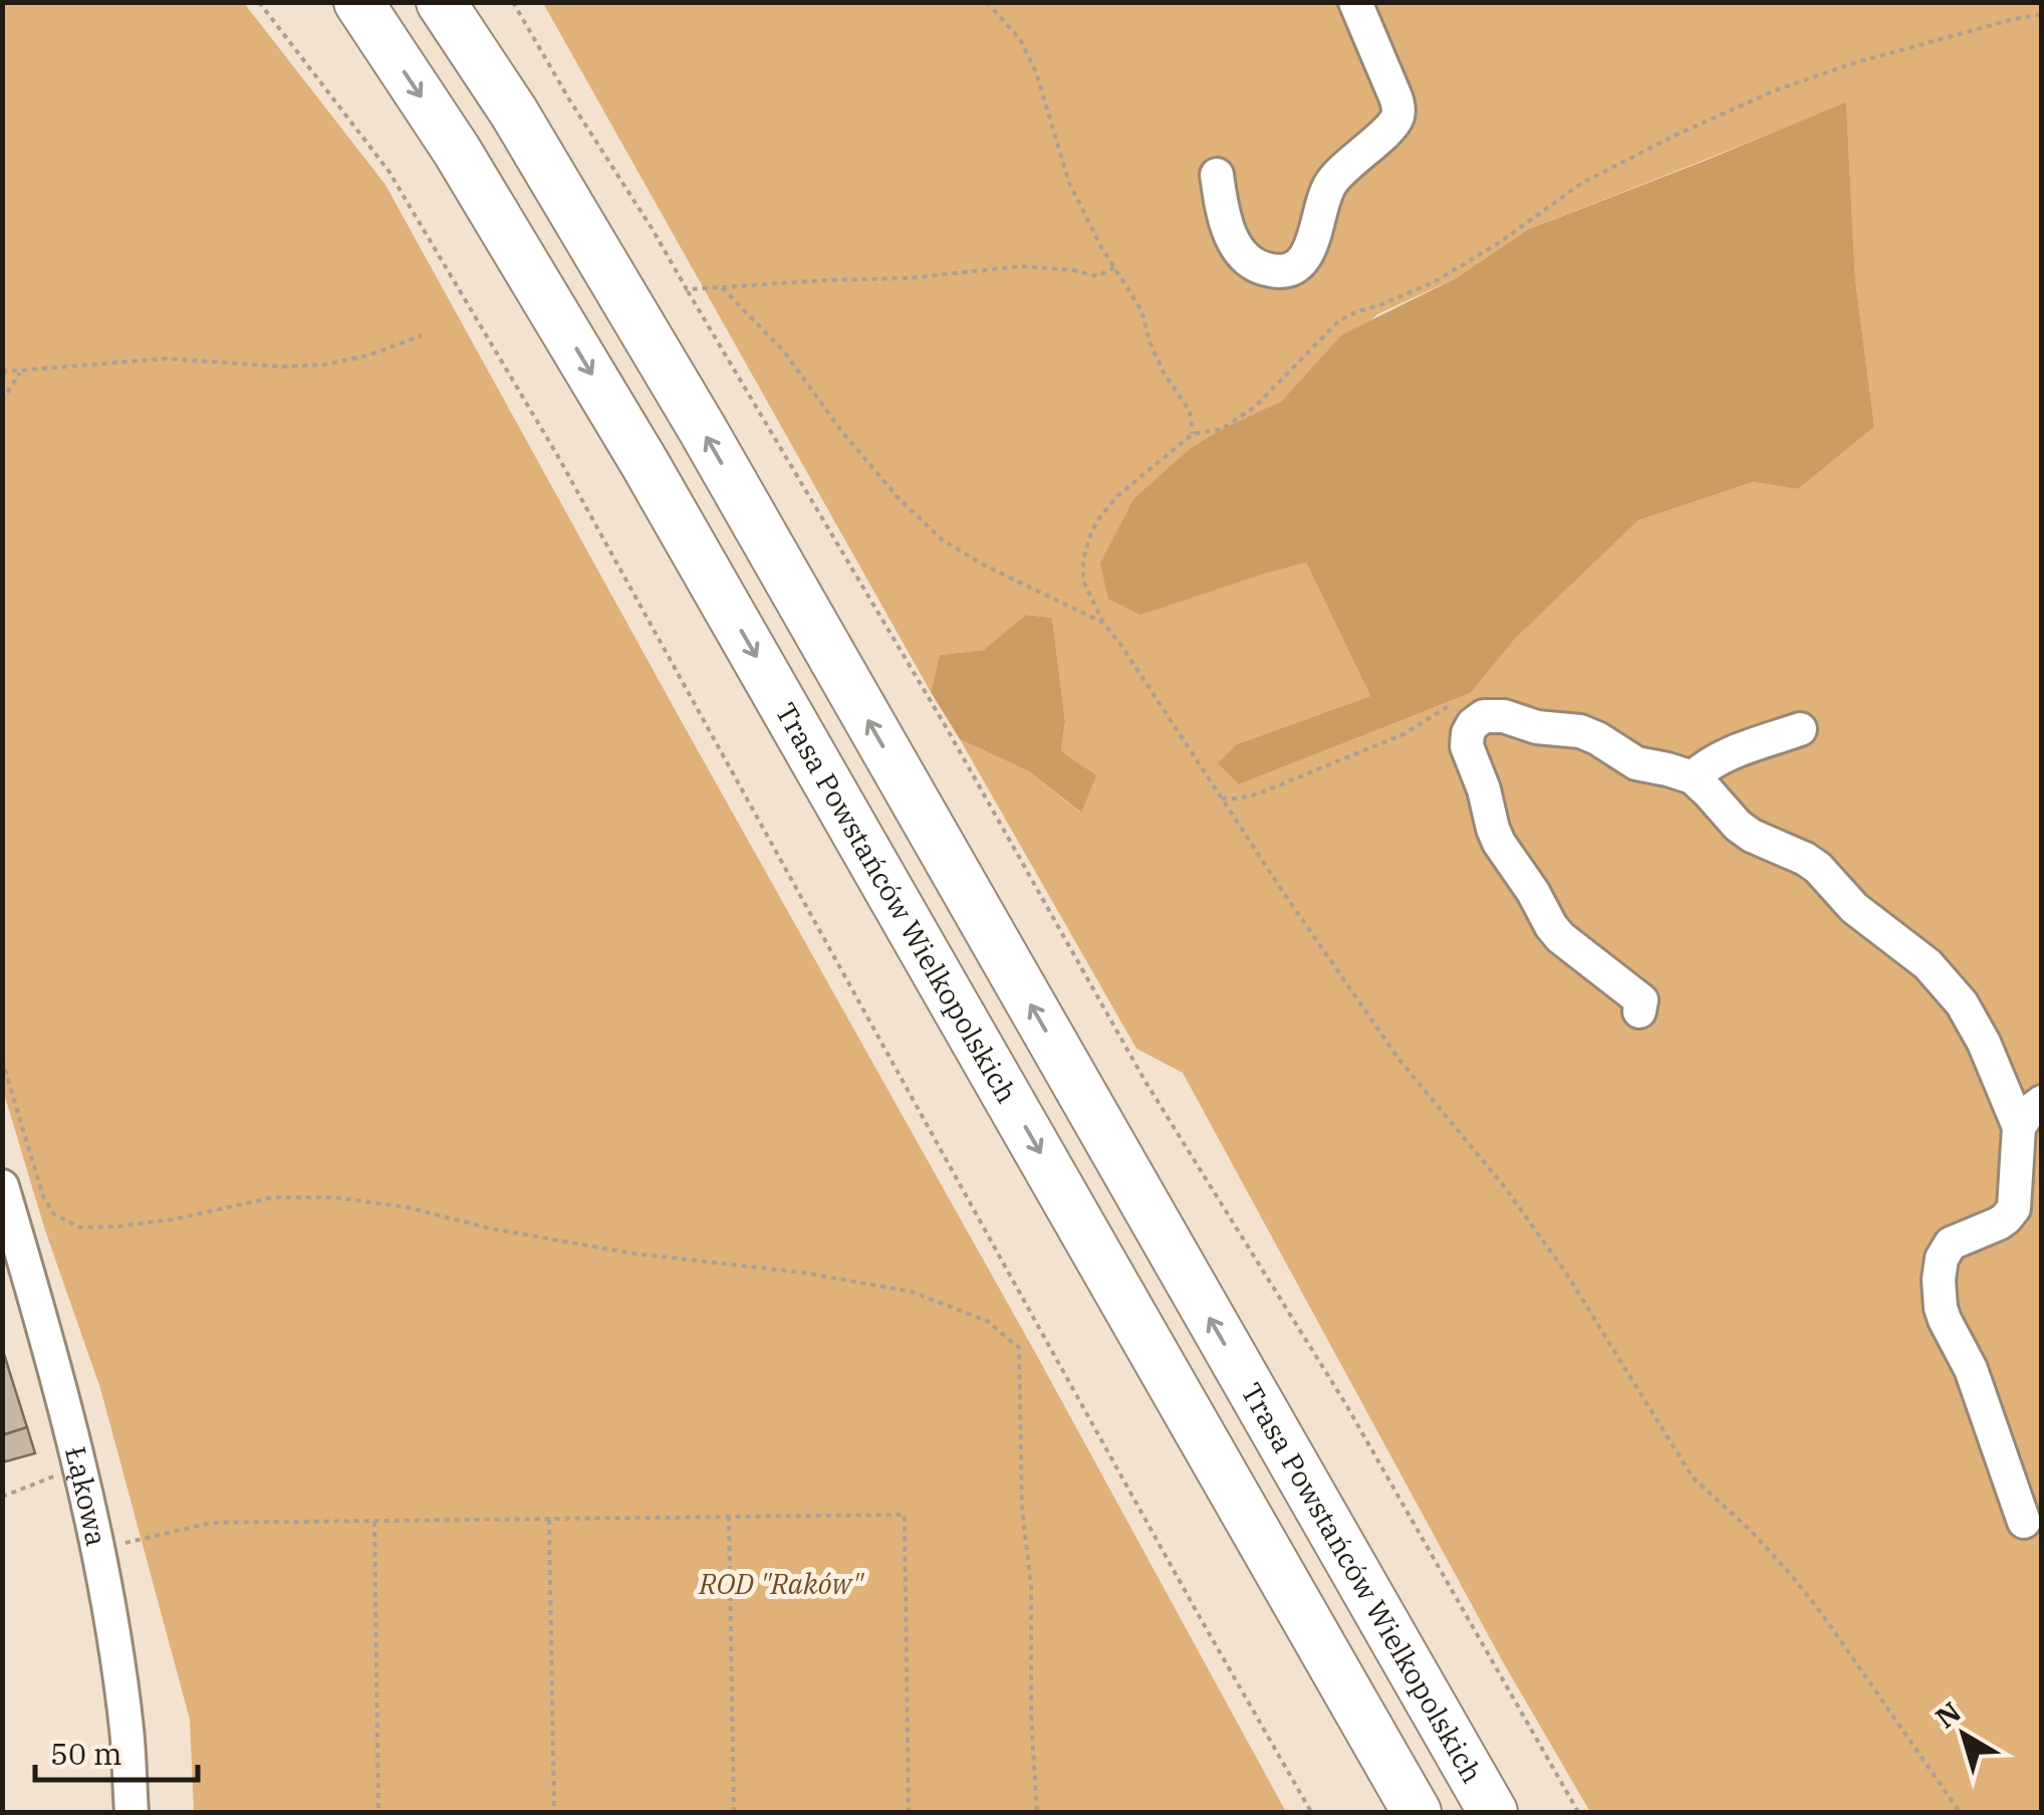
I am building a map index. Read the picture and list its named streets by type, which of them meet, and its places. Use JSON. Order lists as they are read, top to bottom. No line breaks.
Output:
{"streets":{"highway":["Trasa Powstańców Wielkopolskich"],"street":["Łąkowa"]},"parks":["ROD \"Raków\""],"scale_bar":"50 m","north":"top left"}
